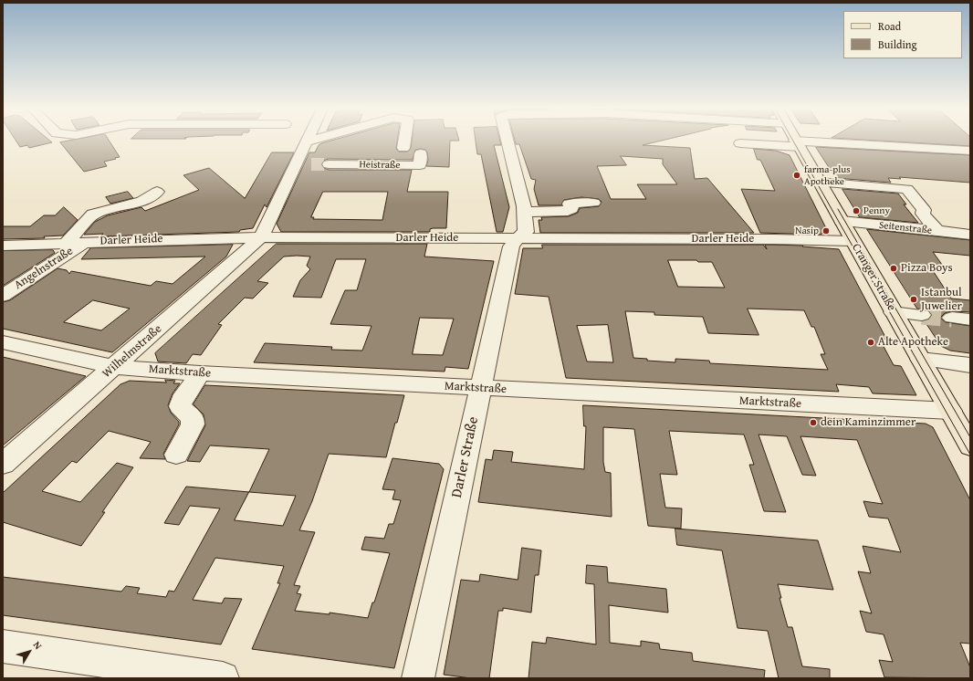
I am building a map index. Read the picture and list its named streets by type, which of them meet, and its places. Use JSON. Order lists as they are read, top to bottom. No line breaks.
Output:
{"streets":{"main road":["Cranger Straße"],"street":["Heistraße","Seitenstraße","Darler Heide","Angelnstraße","Wilhelmstraße","Marktstraße","Darler Straße"]},"crossings":[["Seitenstraße","Cranger Straße"],["Darler Heide","Angelnstraße"],["Darler Heide","Cranger Straße"],["Darler Heide","Wilhelmstraße"],["Darler Heide","Darler Straße"],["Cranger Straße","Marktstraße"],["Wilhelmstraße","Marktstraße"],["Marktstraße","Darler Straße"]],"places":["farma-plus Apotheke","Penny","Nasip","Pizza Boys","Istanbul Juwelier","Alte Apotheke","dein Kaminzimmer"],"legend":["Road","Building"],"north":"top right"}
